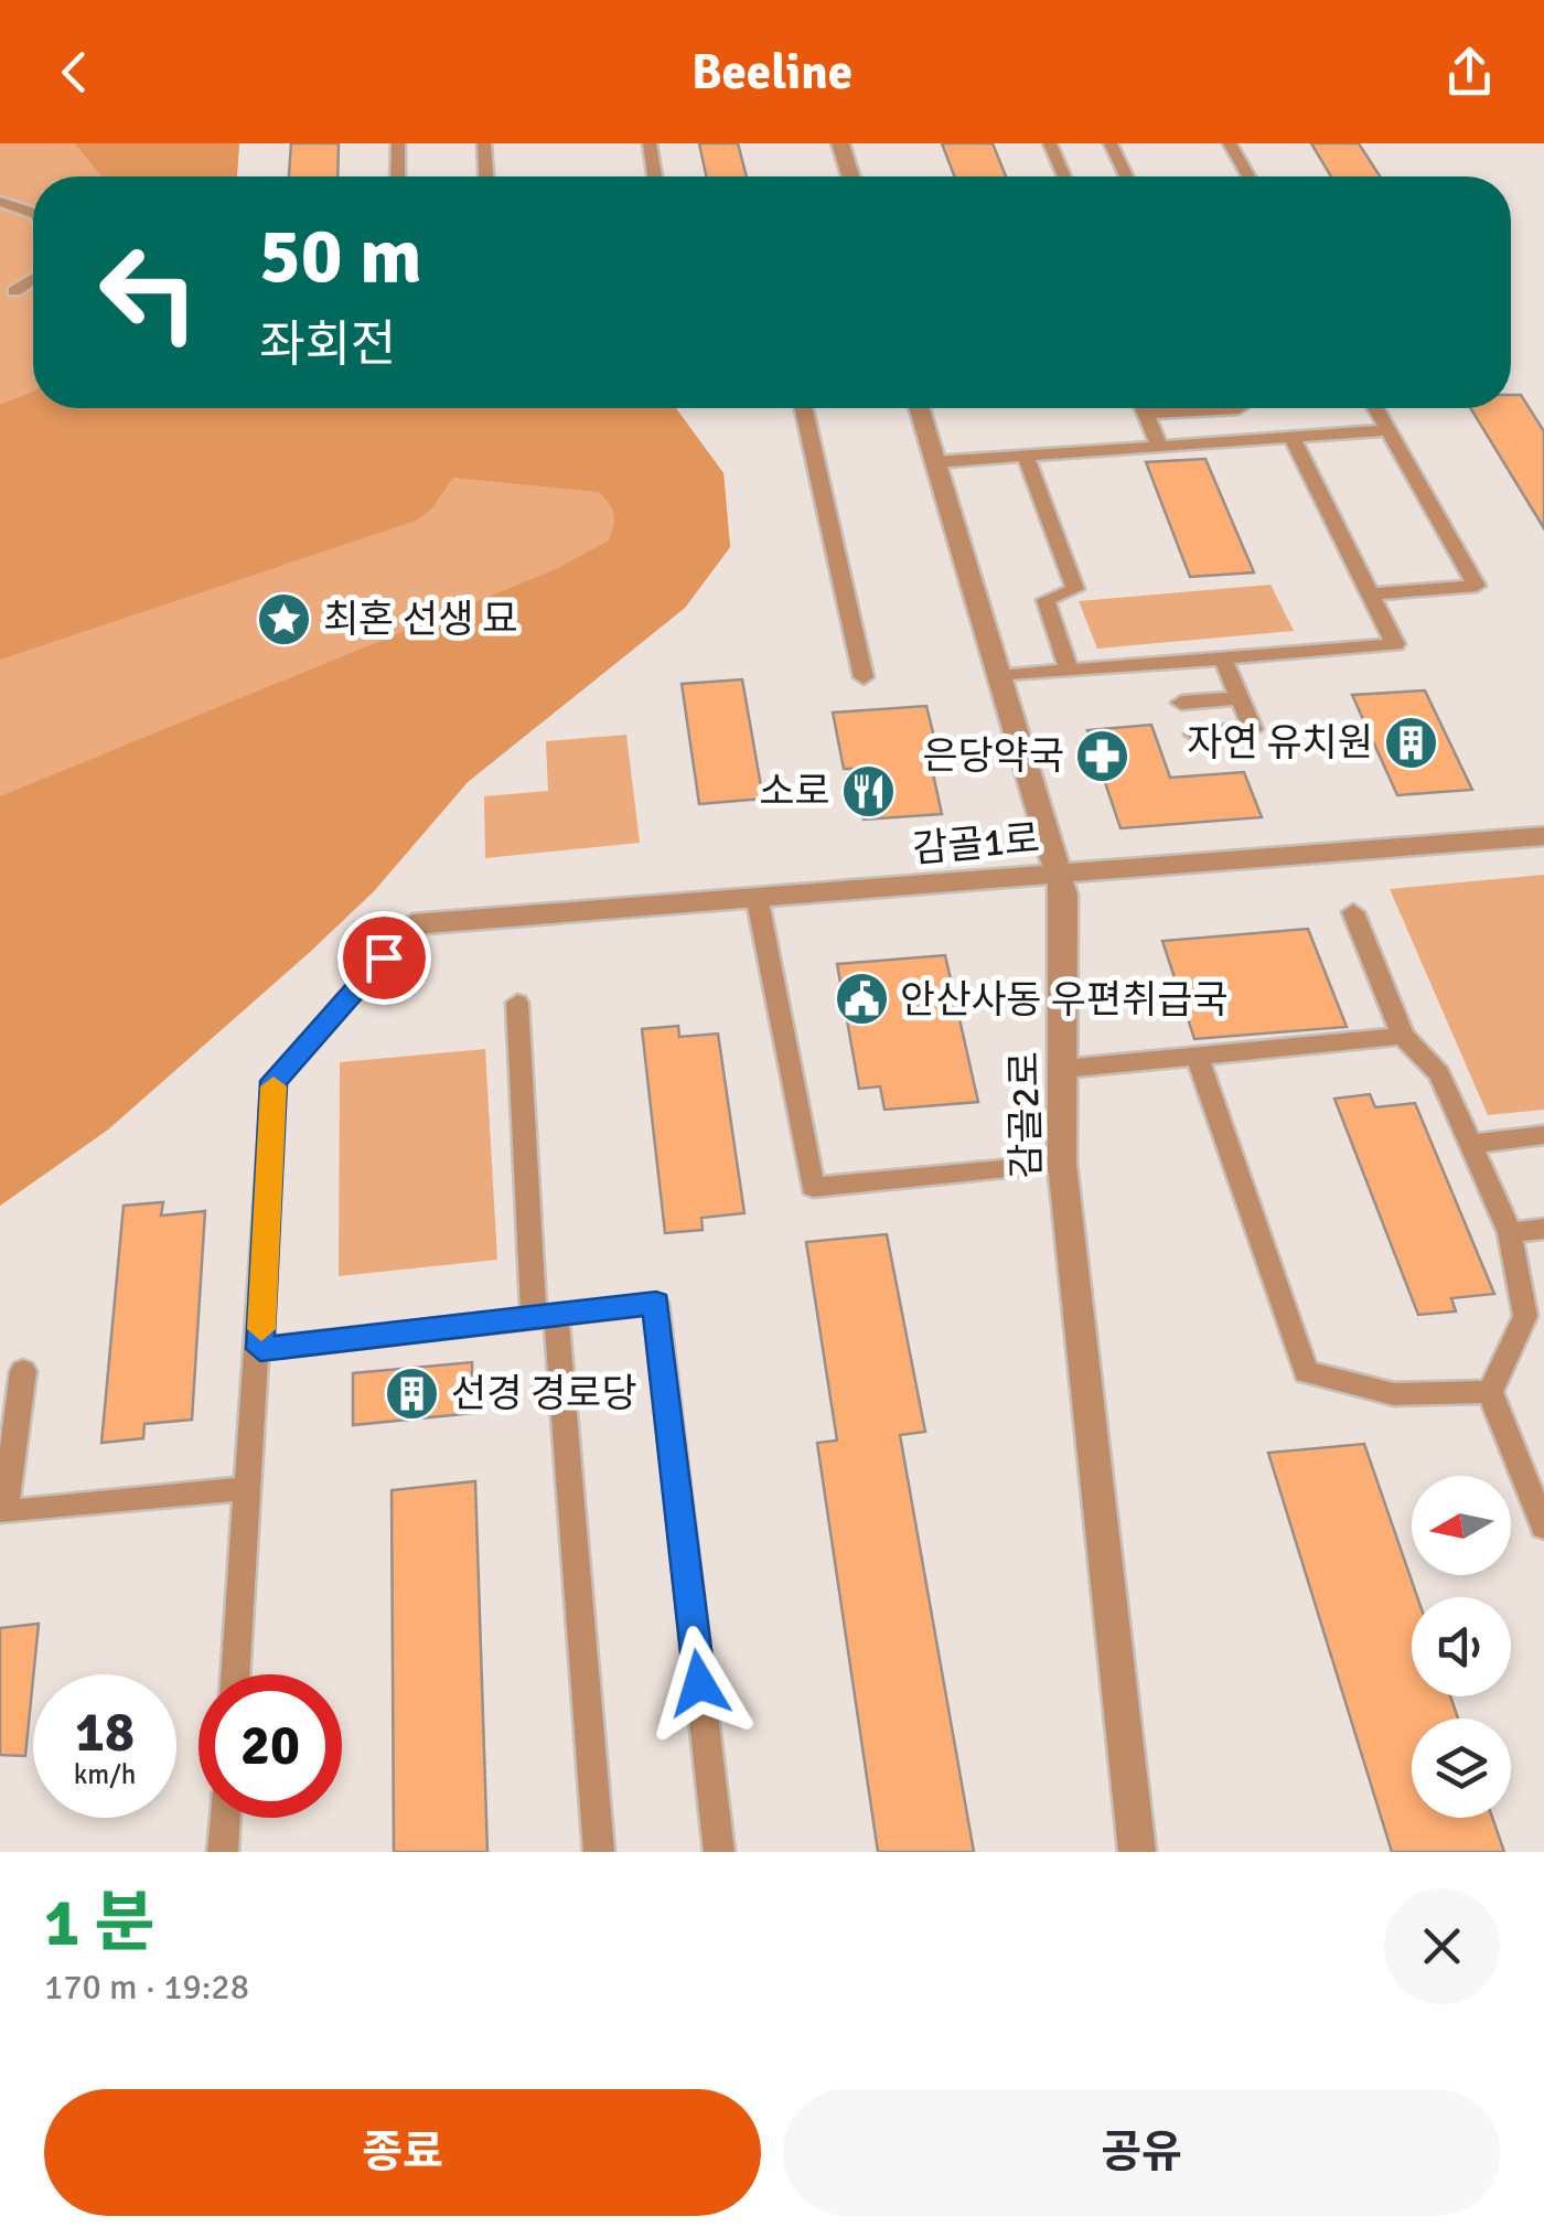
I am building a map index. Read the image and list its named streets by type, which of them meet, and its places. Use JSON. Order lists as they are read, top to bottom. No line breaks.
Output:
{"streets":{"street":["감골1로","감골2로"]},"crossings":[["감골1로","감골2로"]],"places":{"place":["최혼 선생 묘"],"building":["자연 유치원","선경 경로당"],"pharmacy":["은당약국"],"restaurant":["소로"],"public building":["안산사동 우편취급국"]},"north":"left","page":{"header":"Beeline","turn":["50 m","좌회전"],"speed":"18 km/h","limit":"20","heading":["1 분","170 m · 19:28"],"buttons":["종료","공유"]}}
